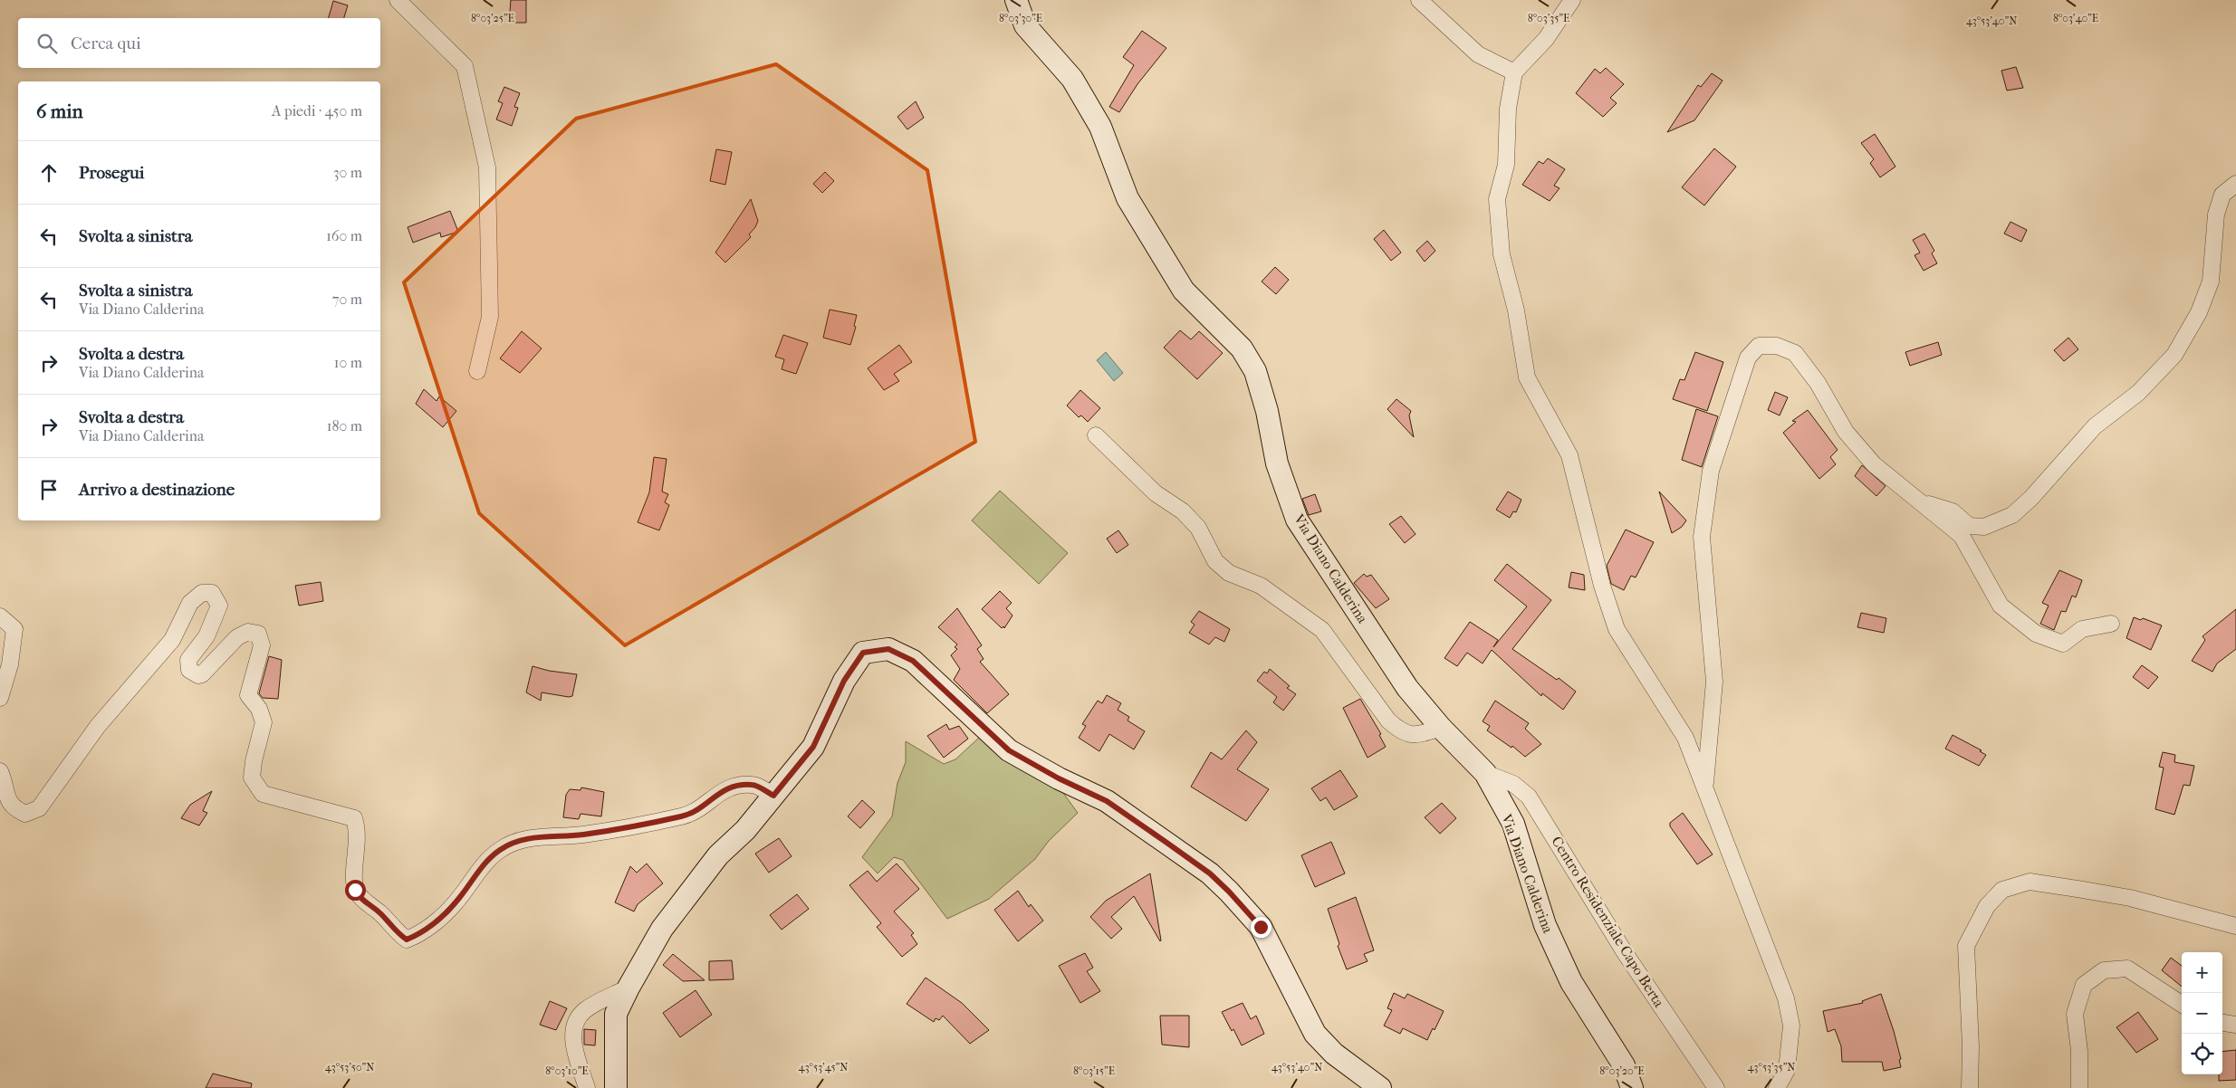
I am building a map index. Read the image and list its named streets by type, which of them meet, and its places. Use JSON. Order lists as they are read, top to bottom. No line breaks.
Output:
{"streets":{"main road":["Via Diano Calderina"],"street":["Centro Residenziale Capo Berta"]},"crossings":[["Via Diano Calderina","Centro Residenziale Capo Berta"]],"page":{"search":"Cerca qui","heading":["6 min","A piedi · 450 m"],"list":[["Prosegui","30 m"],["Svolta a sinistra","160 m"],["Svolta a sinistra","Via Diano Calderina","70 m"],["Svolta a destra","Via Diano Calderina","10 m"],["Svolta a destra","Via Diano Calderina","180 m"],"Arrivo a destinazione"],"map_buttons":["+","−"]},"coordinates":["8°03'25\"E","8°03'30\"E","8°03'35\"E","8°03'40\"E","43°53'40\"N","43°53'50\"N","43°53'45\"N","43°53'35\"N","8°03'10\"E","8°03'15\"E","8°03'20\"E"]}
